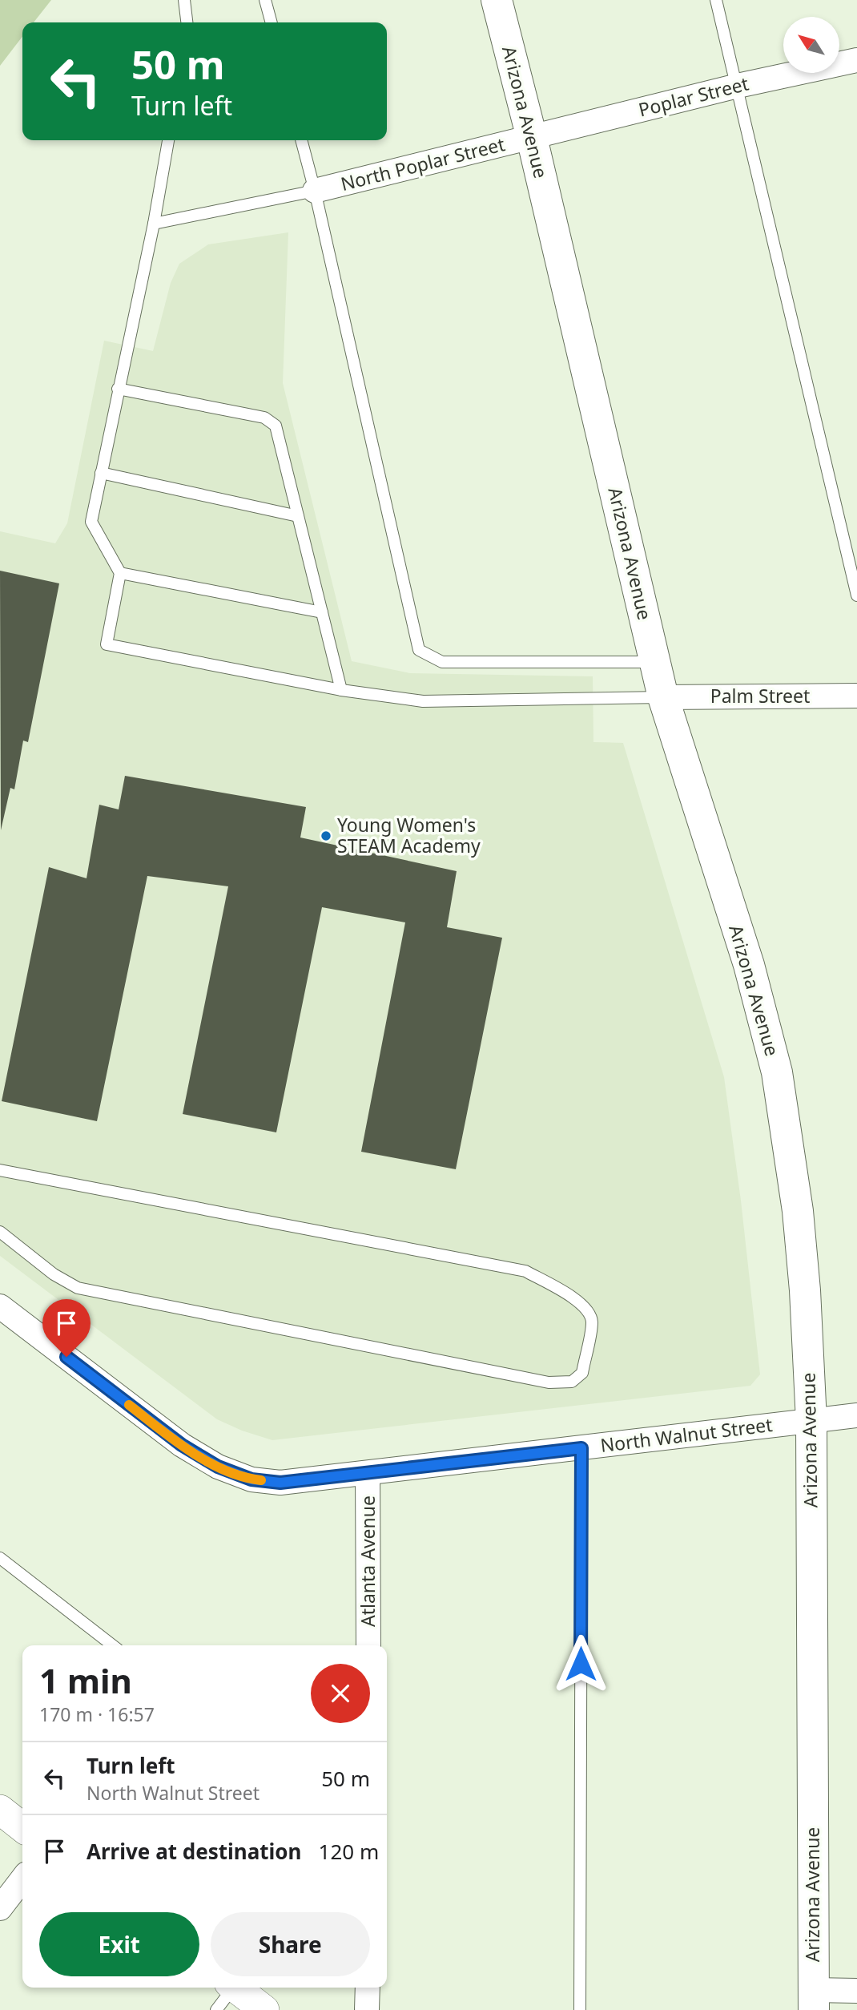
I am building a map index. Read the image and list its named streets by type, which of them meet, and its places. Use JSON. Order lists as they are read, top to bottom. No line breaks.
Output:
{"streets":{"main road":["Arizona Avenue"],"street":["Poplar Street","North Poplar Street","Palm Street","North Walnut Street","Atlanta Avenue"]},"crossings":[["Poplar Street","Arizona Avenue"],["Poplar Street","North Poplar Street"],["Arizona Avenue","North Poplar Street"],["Arizona Avenue","Palm Street"],["Arizona Avenue","North Walnut Street"],["North Walnut Street","Atlanta Avenue"]],"places":["Young Women's STEAM Academy"],"north":"top left","page":{"turn":["50 m","Turn left"],"heading":["1 min","170 m · 16:57"],"list":[{"name":"Turn left","note":"North Walnut Street","value":"50 m"},{"name":"Arrive at destination","value":"120 m"}],"buttons":["Exit","Share"]}}
